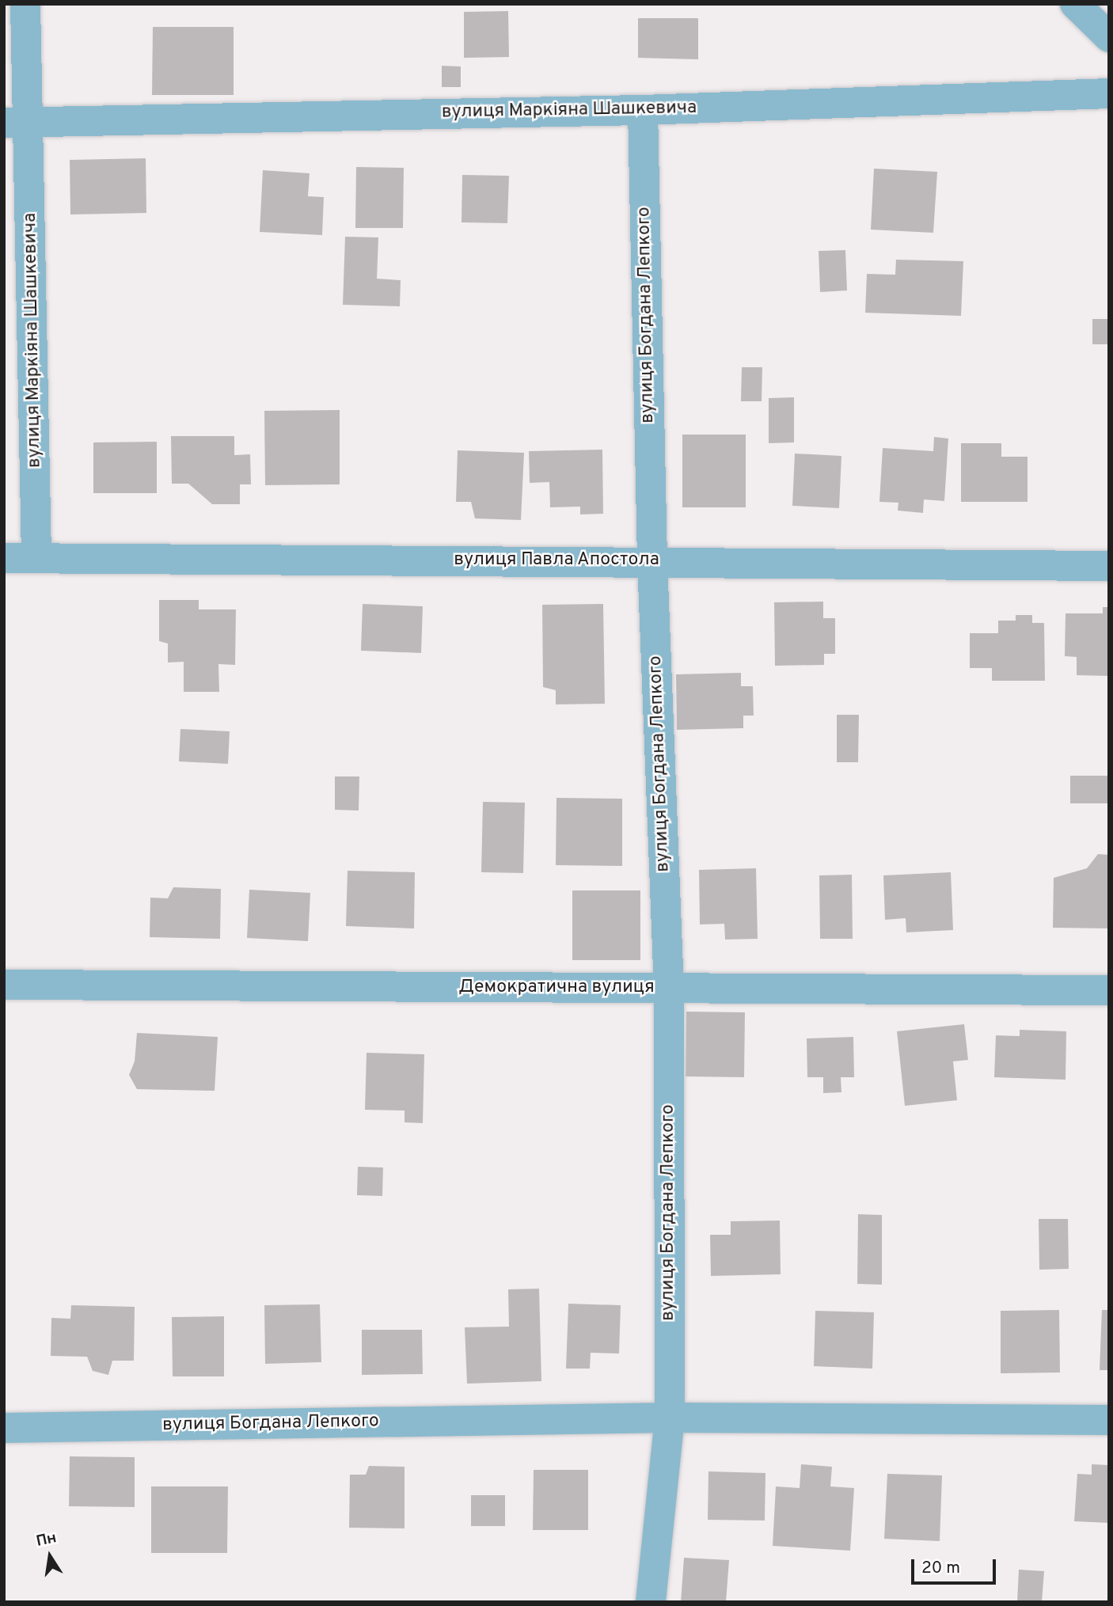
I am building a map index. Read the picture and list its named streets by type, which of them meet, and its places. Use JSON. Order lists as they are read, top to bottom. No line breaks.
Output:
{"streets":{"street":["вулиця Маркіяна Шашкевича","вулиця Богдана Лепкого","вулиця Павла Апостола","Демократична вулиця"]},"crossings":[["вулиця Маркіяна Шашкевича","вулиця Богдана Лепкого"],["вулиця Маркіяна Шашкевича","вулиця Павла Апостола"],["вулиця Богдана Лепкого","вулиця Павла Апостола"],["вулиця Богдана Лепкого","Демократична вулиця"]],"scale_bar":"20 m","north":"top"}
